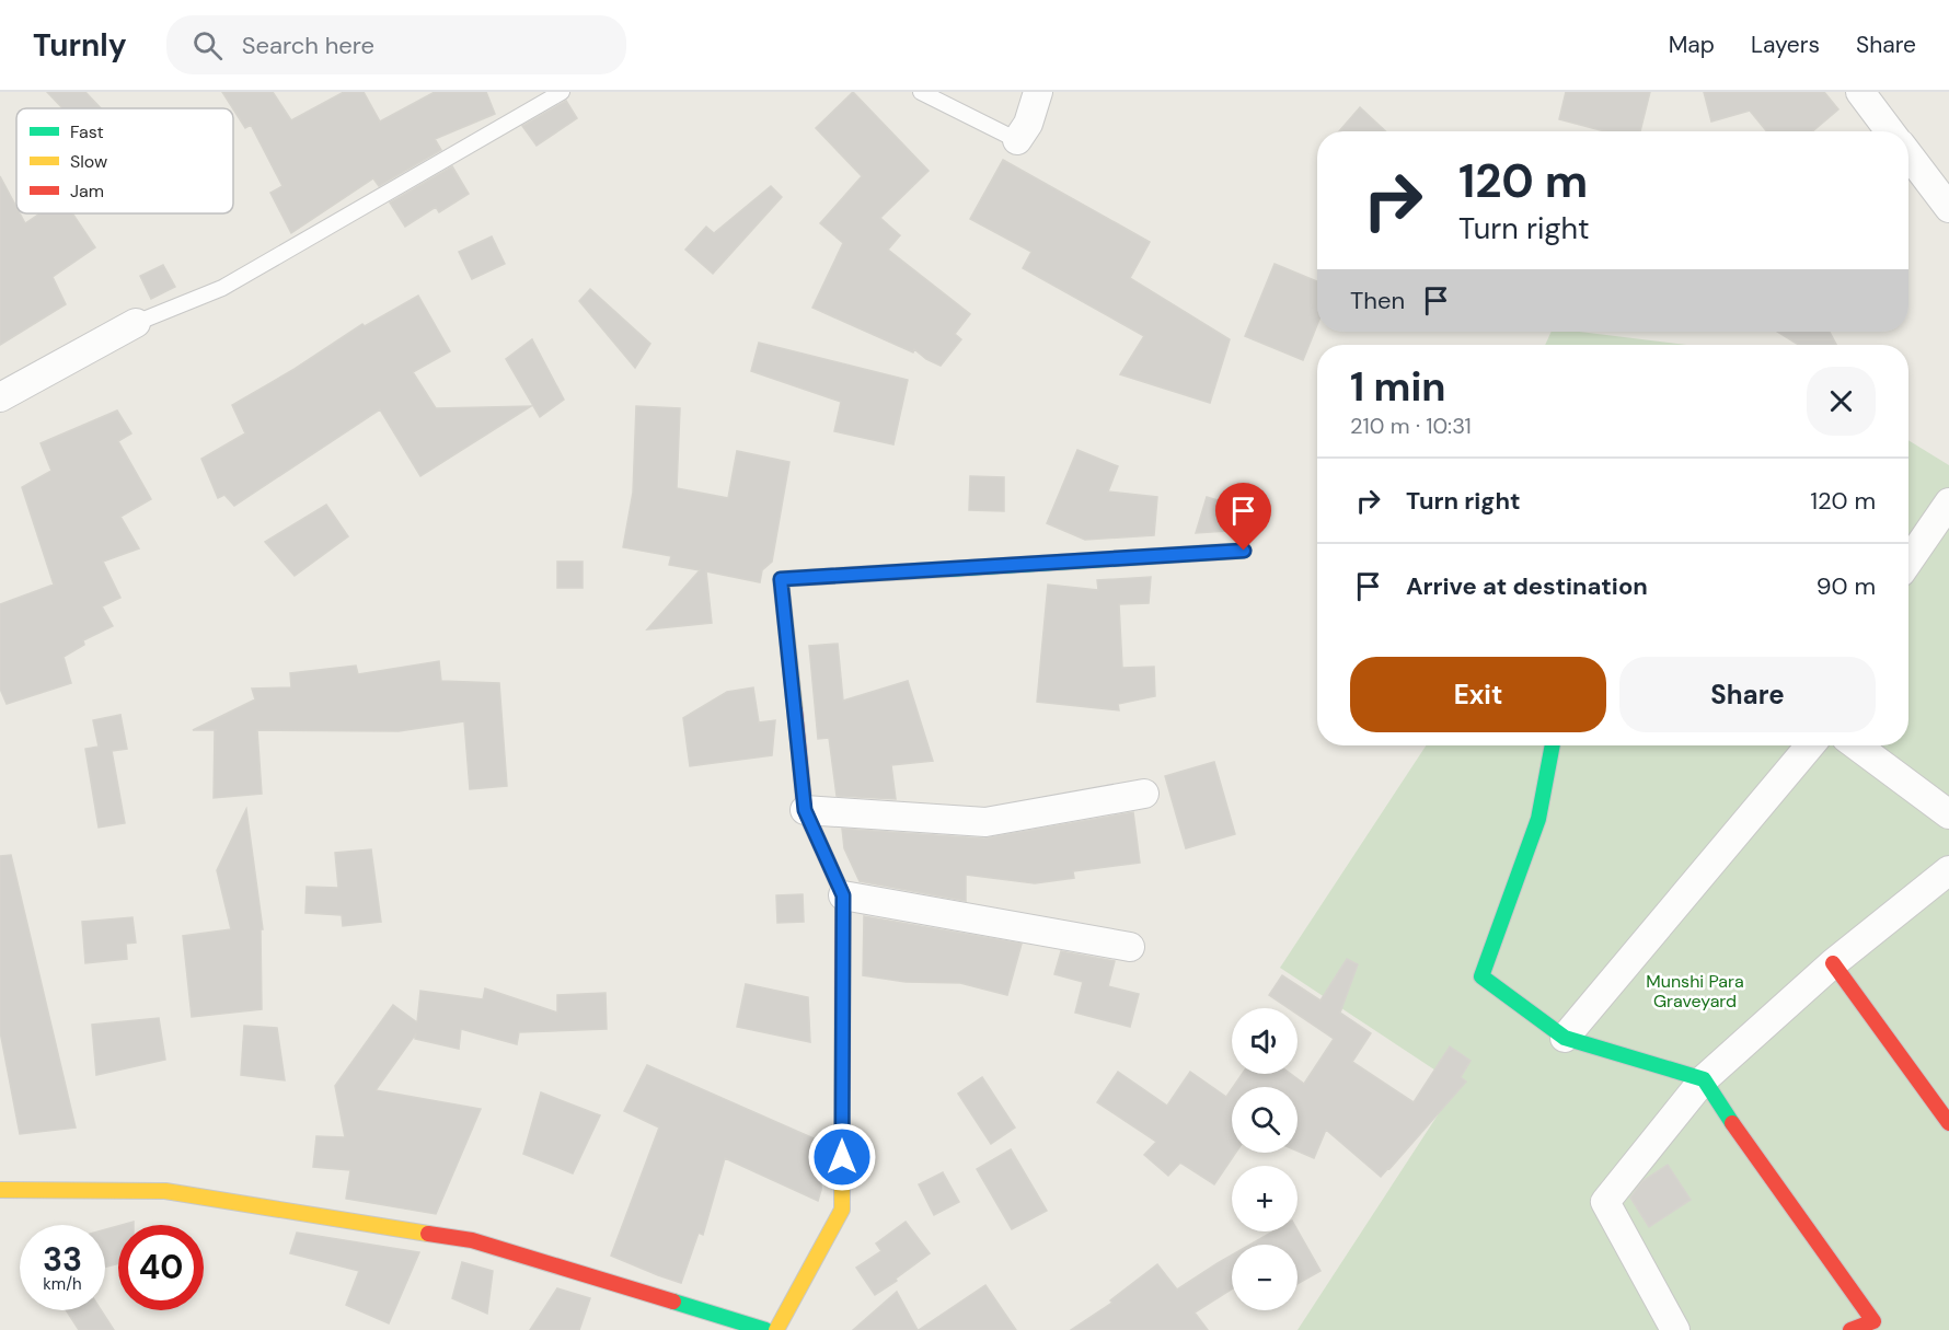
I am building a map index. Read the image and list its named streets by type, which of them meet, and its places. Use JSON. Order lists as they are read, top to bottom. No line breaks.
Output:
{"parks":["Munshi Para Graveyard"],"legend":["Fast","Slow","Jam"],"page":{"header":"Turnly","search":"Search here","nav":["Map","Layers","Share"],"turn":["120 m","Turn right"],"then":"Then","heading":["1 min","210 m · 10:31"],"list":[{"name":"Turn right","value":"120 m"},{"name":"Arrive at destination","value":"90 m"}],"buttons":["Exit","Share"],"map_buttons":["+","−"],"speed":"33 km/h","limit":"40"}}
